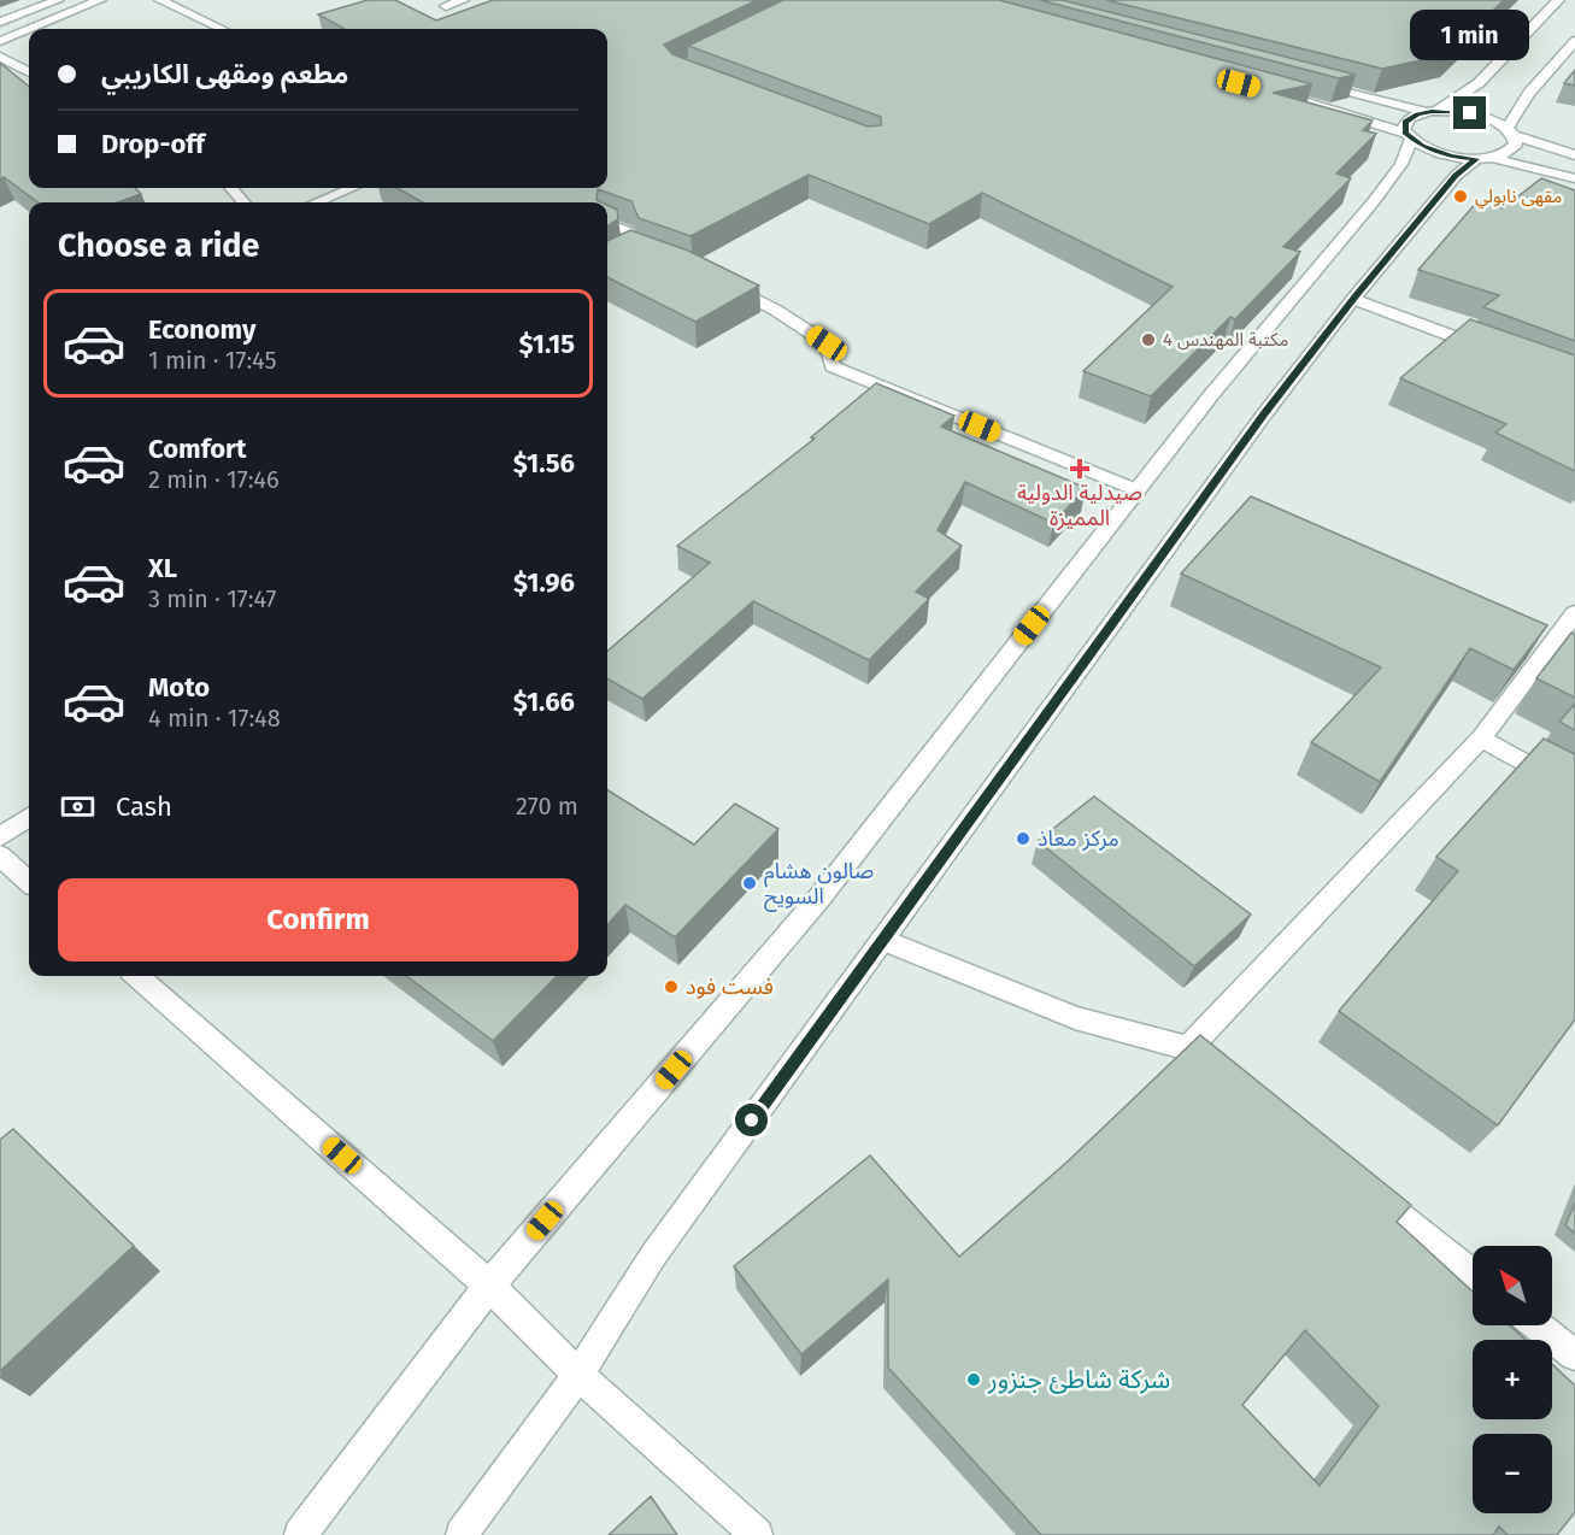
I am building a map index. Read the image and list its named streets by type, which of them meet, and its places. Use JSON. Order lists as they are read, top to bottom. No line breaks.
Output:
{"places":{"other":["مقهى نابولي","مكتبة المهندس 4","مركز معاذ","صالون هشام السويح","فست فود","شركة شاطئ جنزور"],"health":["صيدلية الدولية المميزة"]},"north":"top left","page":{"bubble":"1 min","banner":["مطعم ومقهى الكاريبي","Drop-off"],"heading":"Choose a ride","list":[{"name":"Economy","note":"1 min · 17:45","value":"$1.15"},{"name":"Comfort","note":"2 min · 17:46","value":"$1.56"},{"name":"XL","note":"3 min · 17:47","value":"$1.96"},{"name":"Moto","note":"4 min · 17:48","value":"$1.66"}],"pay":["Cash","270 m"],"buttons":"Confirm","map_buttons":["+","−"]}}
